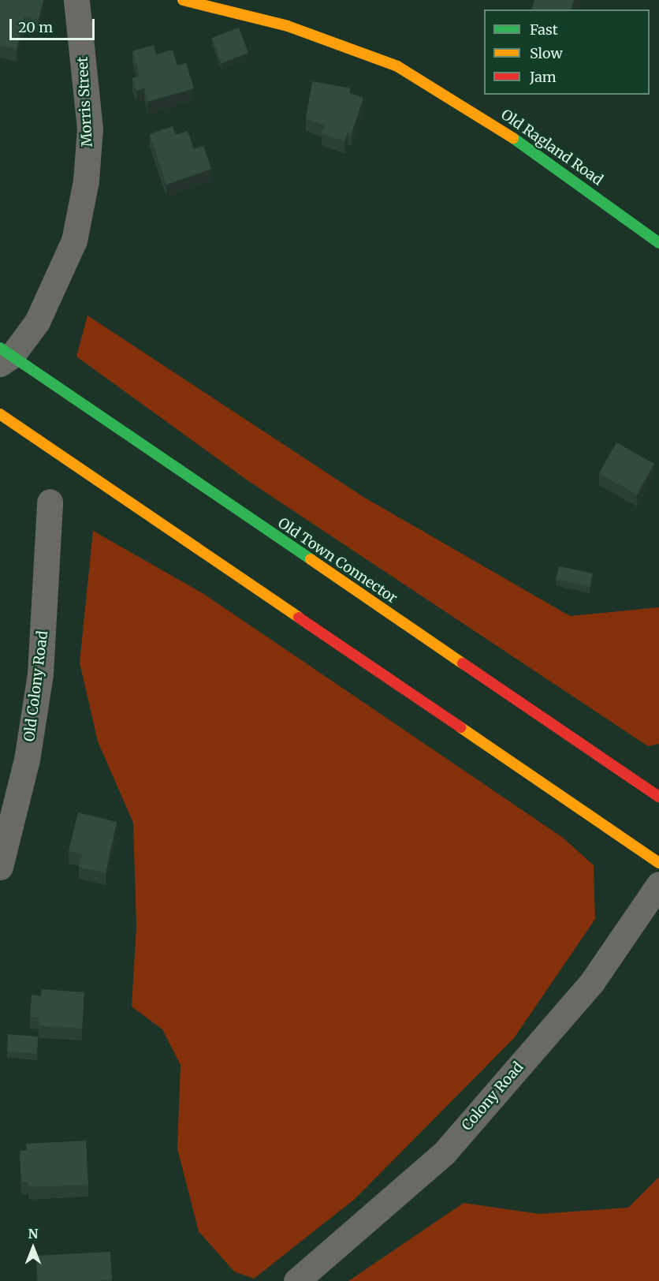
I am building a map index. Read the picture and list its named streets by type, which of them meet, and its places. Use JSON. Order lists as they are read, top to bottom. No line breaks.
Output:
{"streets":{"main road":["Old Ragland Road","Old Town Connector"],"street":["Morris Street","Old Colony Road","Colony Road"]},"crossings":[["Morris Street","Old Town Connector"]],"legend":["Fast","Slow","Jam"],"scale_bar":"20 m","north":"top"}
